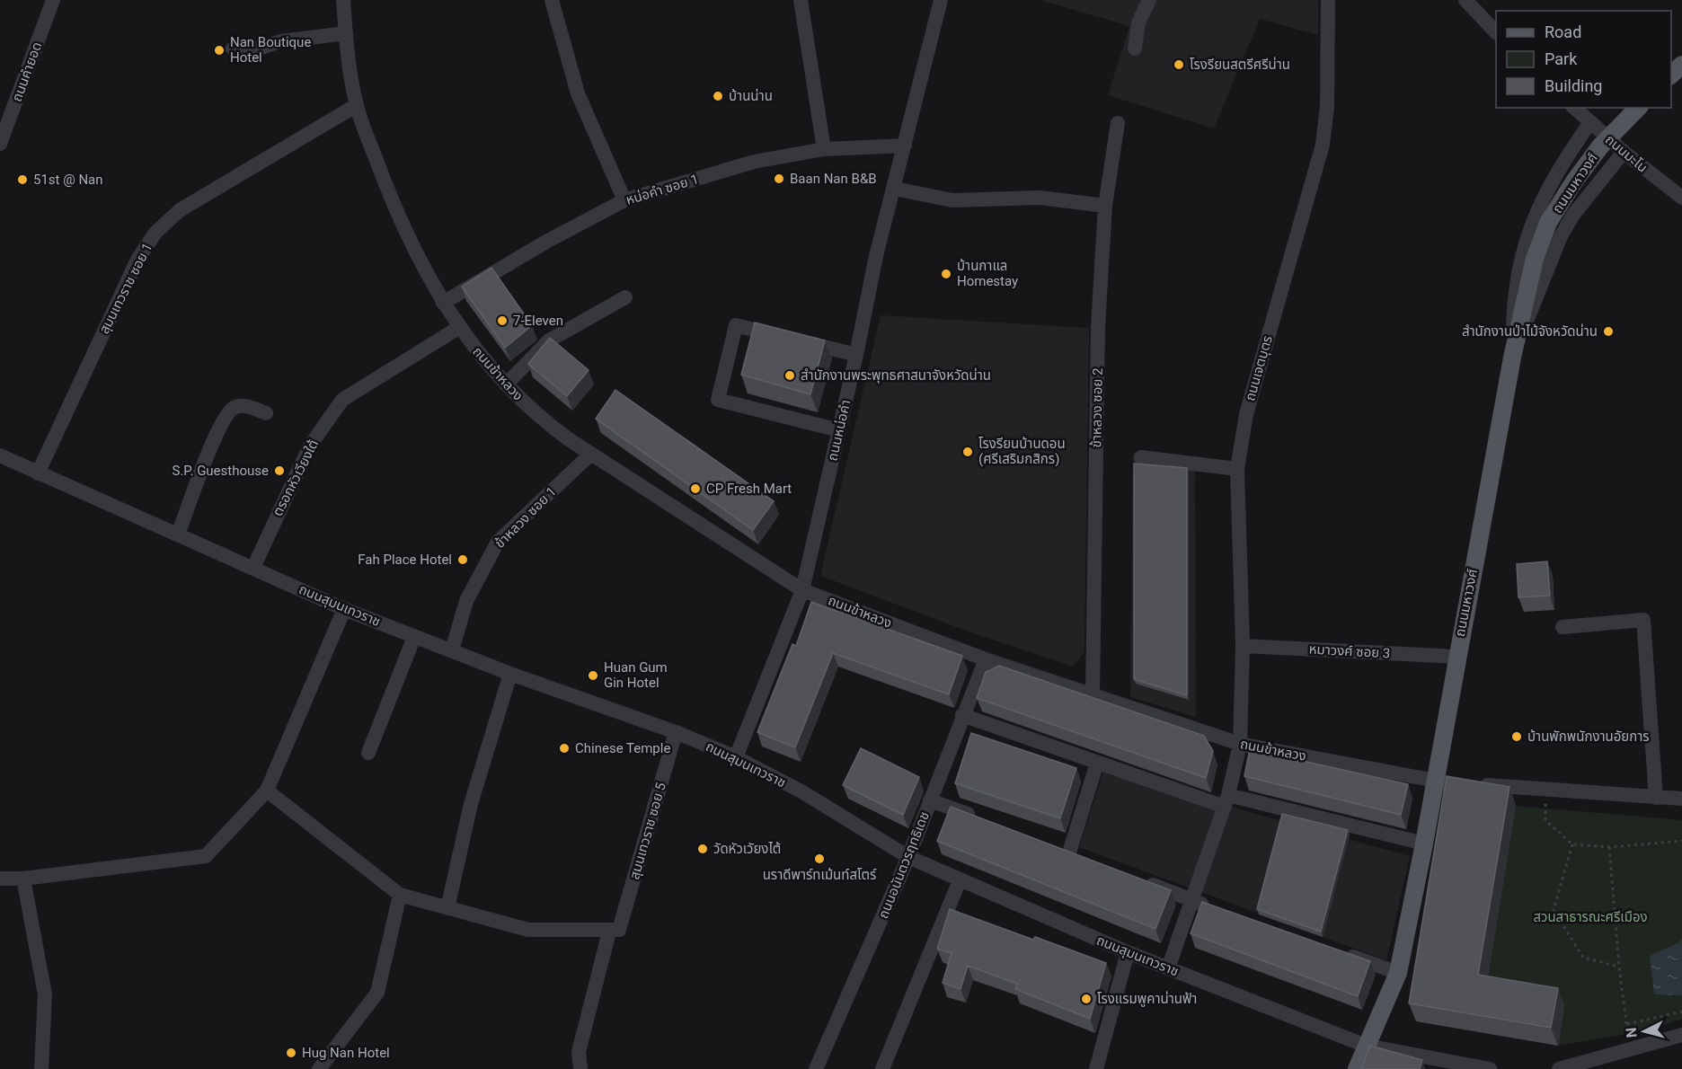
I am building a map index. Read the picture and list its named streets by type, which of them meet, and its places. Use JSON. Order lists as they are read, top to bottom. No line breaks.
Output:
{"streets":{"main road":["ถนนมหาวงศ์"],"street":["ถนนคำยอด","ถนนมะโน","หน่อคำ ซอย 1","สุมนเทวราช ซอย 1","ถนนเจตบุตร","ถนนข้าหลวง","ข้าหลวง ซอย 2","ถนนหน่อคำ","ตรอกหัวเวียงใต้","ข้าหลวง ซอย 1","ถนนสุมนเทวราช","หมาวงศ์ ซอย 3","สุมนเทวราช ซอย 5","ถนนอนันตวรฤทธิเดช"]},"crossings":[["ถนนมหาวงศ์","ถนนข้าหลวง"],["ถนนมหาวงศ์","ถนนสุมนเทวราช"],["ถนนมหาวงศ์","หมาวงศ์ ซอย 3"],["หน่อคำ ซอย 1","ถนนข้าหลวง"],["หน่อคำ ซอย 1","ถนนหน่อคำ"],["สุมนเทวราช ซอย 1","ถนนข้าหลวง"],["สุมนเทวราช ซอย 1","ถนนสุมนเทวราช"],["ถนนเจตบุตร","ถนนข้าหลวง"],["ถนนเจตบุตร","ถนนสุมนเทวราช"],["ถนนเจตบุตร","หมาวงศ์ ซอย 3"],["ถนนข้าหลวง","ข้าหลวง ซอย 2"],["ถนนข้าหลวง","ถนนหน่อคำ"],["ถนนข้าหลวง","ตรอกหัวเวียงใต้"],["ถนนข้าหลวง","ข้าหลวง ซอย 1"],["ถนนข้าหลวง","ถนนอนันตวรฤทธิเดช"],["ถนนหน่อคำ","ถนนสุมนเทวราช"],["ตรอกหัวเวียงใต้","ถนนสุมนเทวราช"],["ข้าหลวง ซอย 1","ถนนสุมนเทวราช"],["ถนนสุมนเทวราช","สุมนเทวราช ซอย 5"],["ถนนสุมนเทวราช","ถนนอนันตวรฤทธิเดช"]],"parks":["สวนสาธารณะศรีเมือง"],"places":["Nan Boutique Hotel","โรงรียนสตรีศรีน่าน","บ้านน่าน","Baan Nan B&B","51st @ Nan","บ้านกาแล Homestay","7-Eleven","สำนักงานป่าไม้จังหวัดน่าน","สำนักงานพระพุทธศาสนาจังหวัดน่าน","โรงรียนบ้านดอน (ศรีเสริมกสิกร)","S.P. Guesthouse","CP Fresh Mart","Fah Place Hotel","Huan Gum Gin Hotel","บ้านพักพนักงานอัยการ","Chinese Temple","วัดหัวเวัยงไต้","นราดีพาร์ทเม้นท์สโตร์","โรงแรมพูคาน่านฟ้า","Hug Nan Hotel"],"legend":["Road","Park","Building"],"north":"left"}
